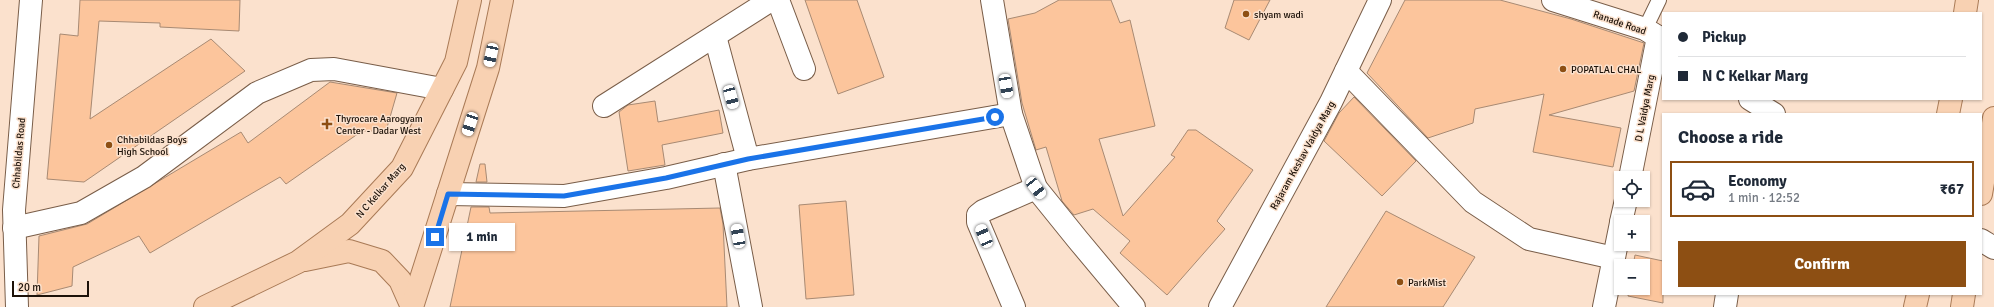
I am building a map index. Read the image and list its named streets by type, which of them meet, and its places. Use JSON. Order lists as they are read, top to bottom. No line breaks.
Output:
{"streets":{"main road":["N C Kelkar Marg"],"street":["Ranade Road","D L Vaidya Marg","Chhabildas Road","Rajaram Keshav Vaidya Marg"]},"crossings":[["Ranade Road","D L Vaidya Marg"]],"places":{"other":["shyam wadi","POPATLAL CHAL","Chhabildas Boys High School","ParkMist"],"health":["Thyrocare Aarogyam Center - Dadar West"]},"scale_bar":"20 m","page":{"banner":["Pickup","N C Kelkar Marg"],"heading":"Choose a ride","list":[{"name":"Economy","note":"1 min · 12:52","value":"₹67"}],"map_buttons":["+","−"],"bubble":"1 min","buttons":"Confirm","scale":"20 m"}}
